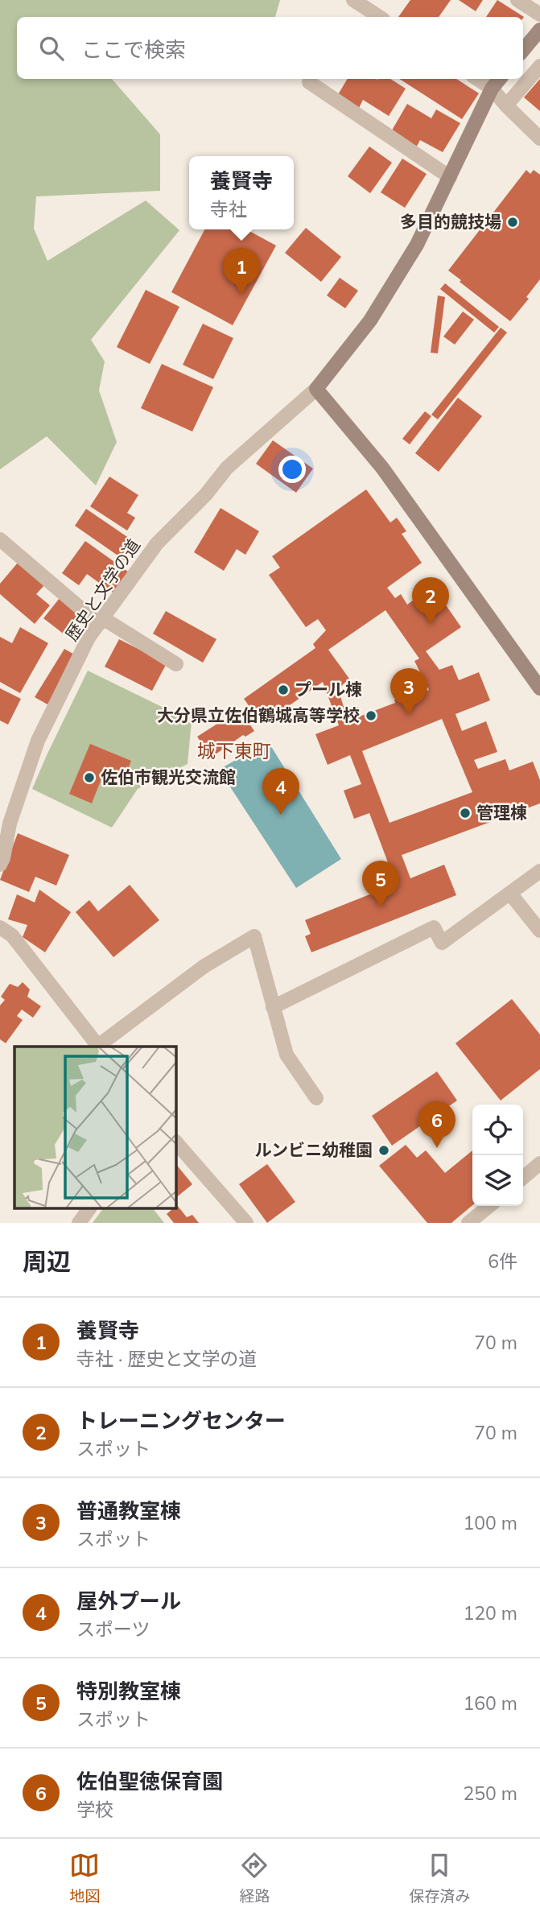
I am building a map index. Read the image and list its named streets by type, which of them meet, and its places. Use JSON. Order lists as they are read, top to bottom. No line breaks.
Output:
{"streets":{"street":["歴史と文学の道"]},"districts":["城下東町"],"places":["多目的競技場","プール棟","大分県立佐伯鶴城高等学校","佐伯市観光交流館","管理棟","ルンビニ幼稚園"],"page":{"search":"ここで検索","popup":["養賢寺","寺社"],"pins":["1","2","3","4","5","6"],"heading":["周辺","6件"],"list":[{"mark":"1","name":"養賢寺","note":"寺社 · 歴史と文学の道","value":"70 m"},{"mark":"2","name":"トレーニングセンター","note":"スポット","value":"70 m"},{"mark":"3","name":"普通教室棟","note":"スポット","value":"100 m"},{"mark":"4","name":"屋外プール","note":"スポーツ","value":"120 m"},{"mark":"5","name":"特別教室棟","note":"スポット","value":"160 m"},{"mark":"6","name":"佐伯聖徳保育園","note":"学校","value":"250 m"}],"nav":["地図","経路","保存済み"]}}
